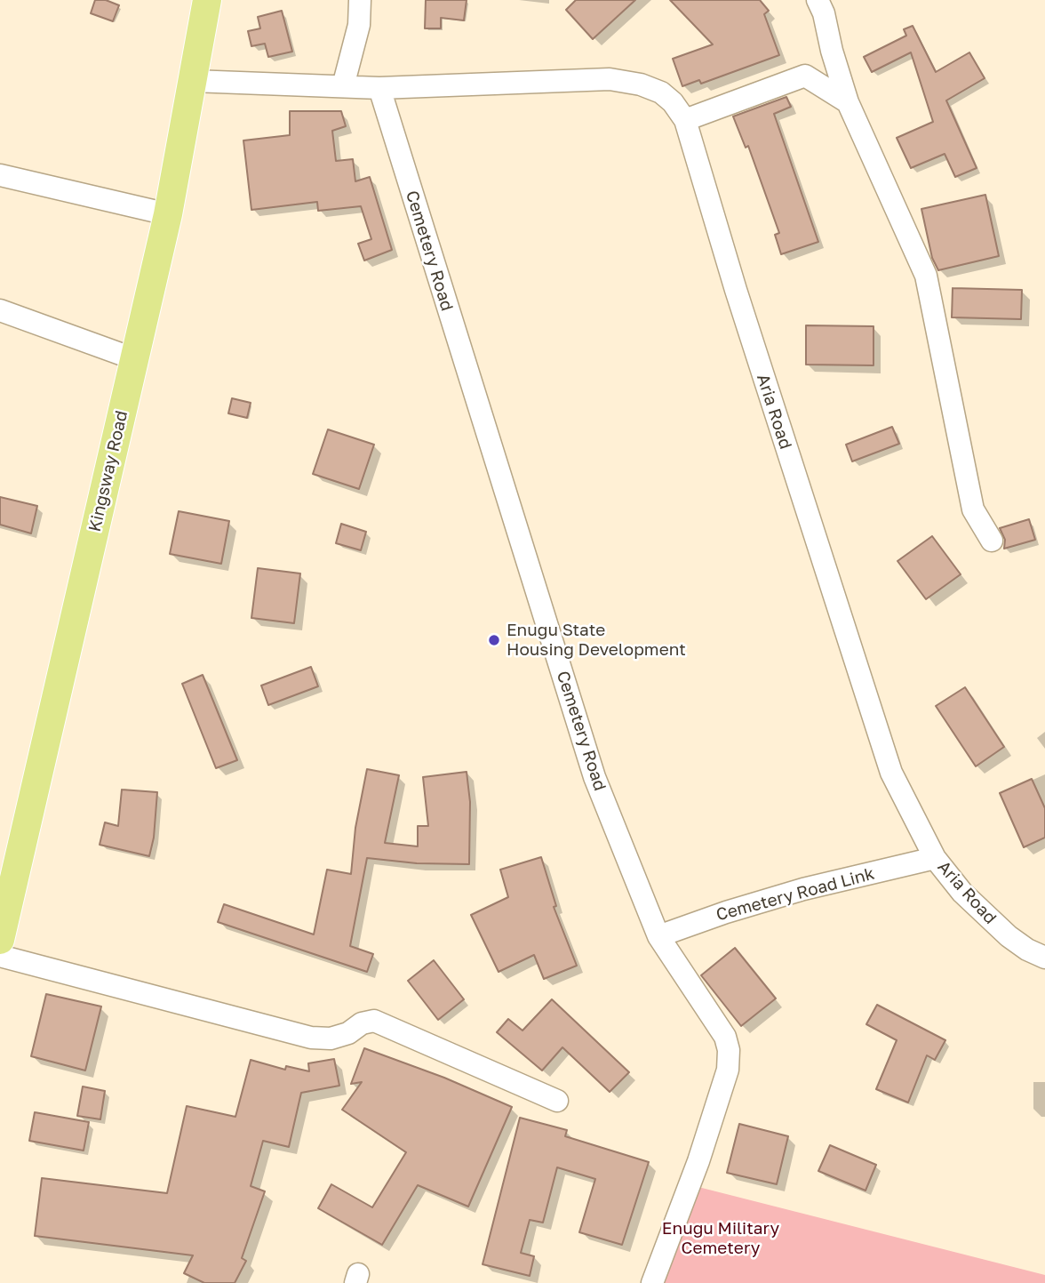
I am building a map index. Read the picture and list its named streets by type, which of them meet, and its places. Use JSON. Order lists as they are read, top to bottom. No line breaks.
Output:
{"streets":{"main road":["Kingsway Road"],"street":["Cemetery Road","Aria Road","Cemetery Road Link"]},"crossings":[["Cemetery Road","Aria Road"],["Cemetery Road","Cemetery Road Link"],["Aria Road","Kingsway Road"],["Aria Road","Cemetery Road Link"]],"parks":["Enugu Military Cemetery"],"places":["Enugu State Housing Development"]}
